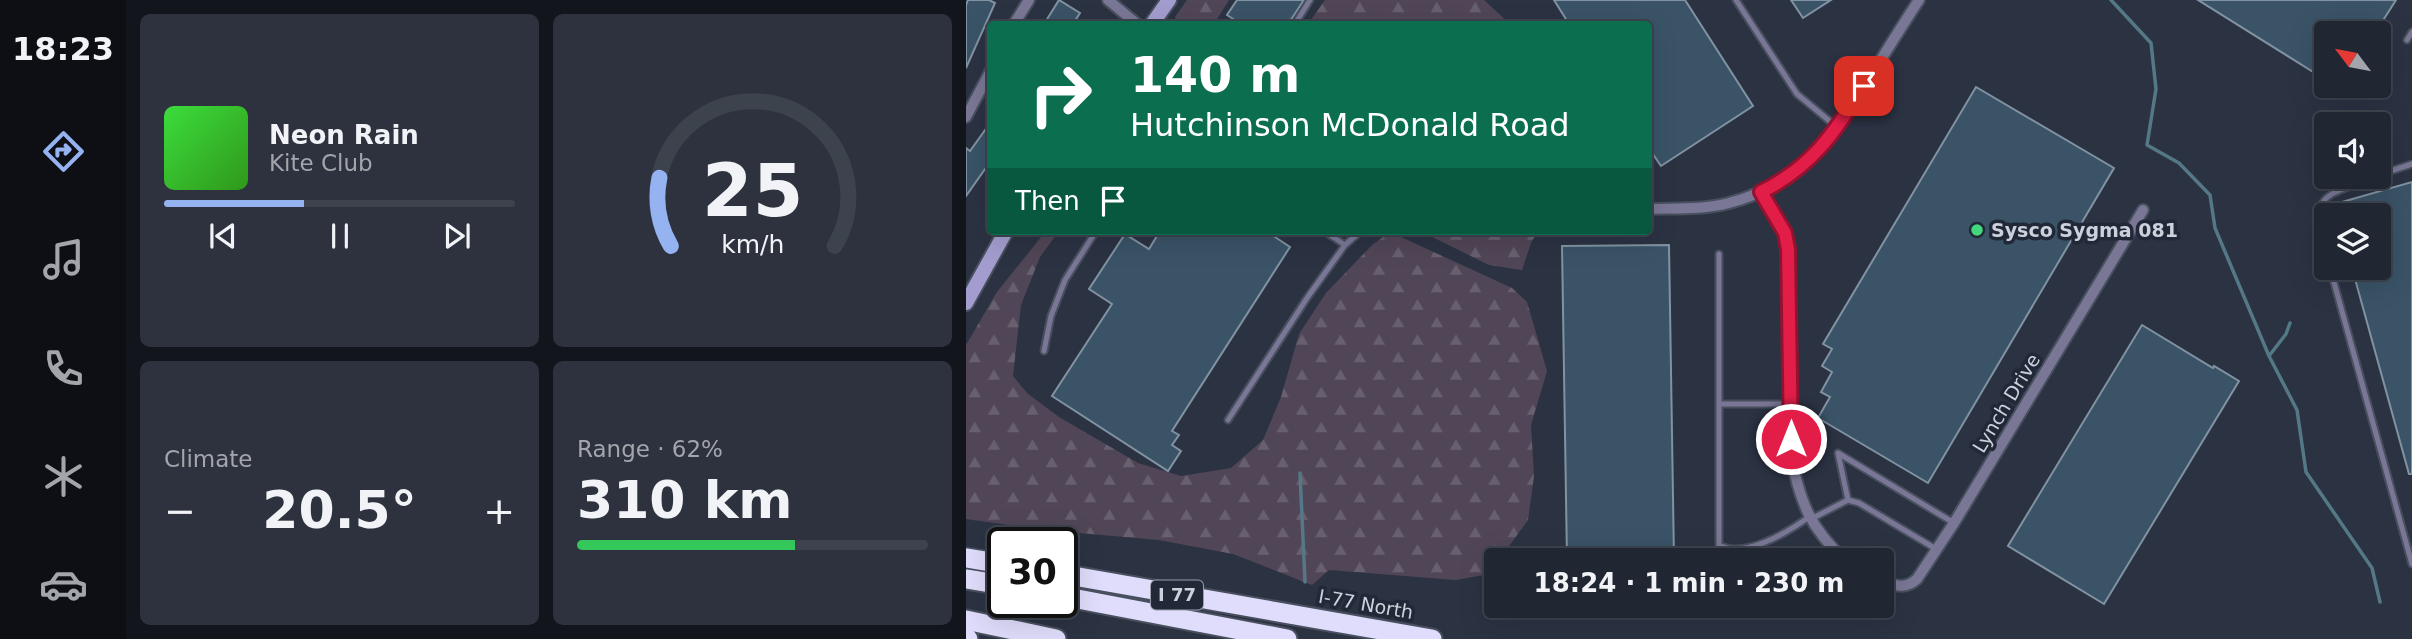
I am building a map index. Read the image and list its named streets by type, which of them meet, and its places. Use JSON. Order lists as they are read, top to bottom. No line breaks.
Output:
{"streets":{"highway":["I 77","I-77 North"],"street":["Lynch Drive"]},"places":["Sysco Sygma 081"],"north":"top left","page":{"tabs":"18:23","turn":["140 m","Hutchinson McDonald Road"],"song":["Neon Rain","Kite Club"],"then":"Then","tile":["Climate",["Range · 62%","310 km"]],"heat":["−","20.5°","+"],"limit":"30","trip":"18:24 · 1 min · 230 m","gauge":["25","km/h"]}}
